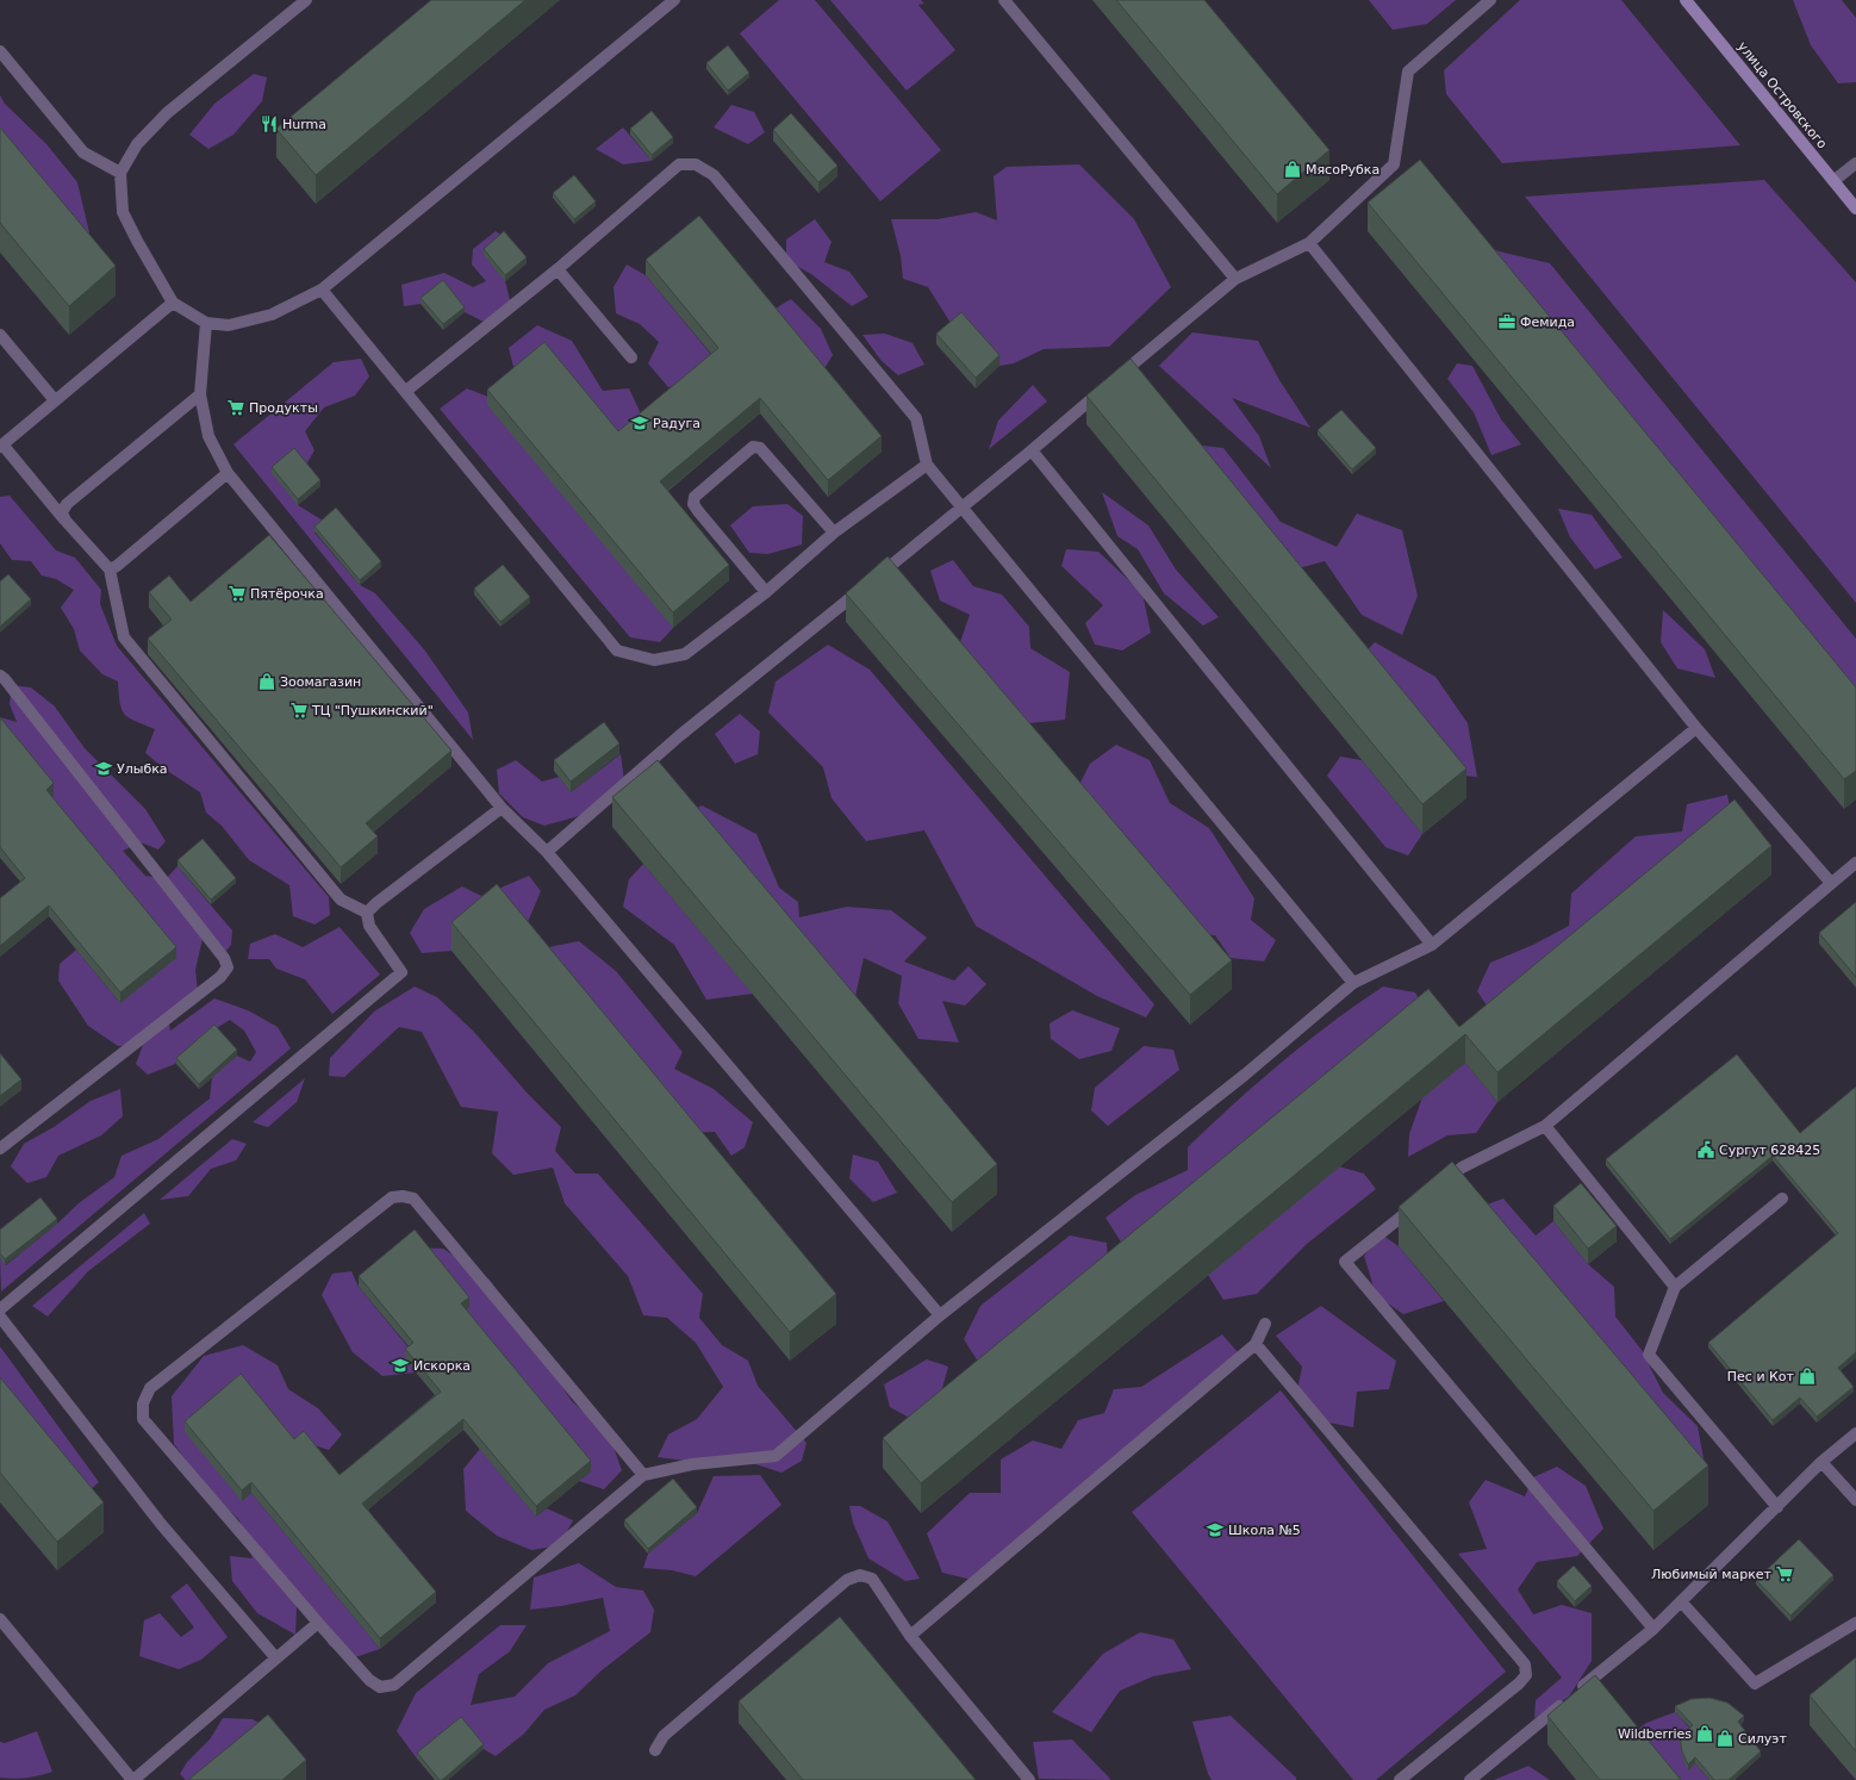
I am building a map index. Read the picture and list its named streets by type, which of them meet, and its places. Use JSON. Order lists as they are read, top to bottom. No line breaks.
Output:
{"streets":{"main road":["улица Островского"]},"places":{"restaurant":["Hurma"],"shop":["МясоРубка","Зоомагазин","Пес и Кот","Wildberries","Силуэт"],"office":["Фемида"],"supermarket":["Продукты","Пятёрочка","ТЦ \"Пушкинский\"","Любимый маркет"],"school or university":["Радуга","Улыбка","Искорка","Школа №5"],"public building":["Сургут 628425"]}}
